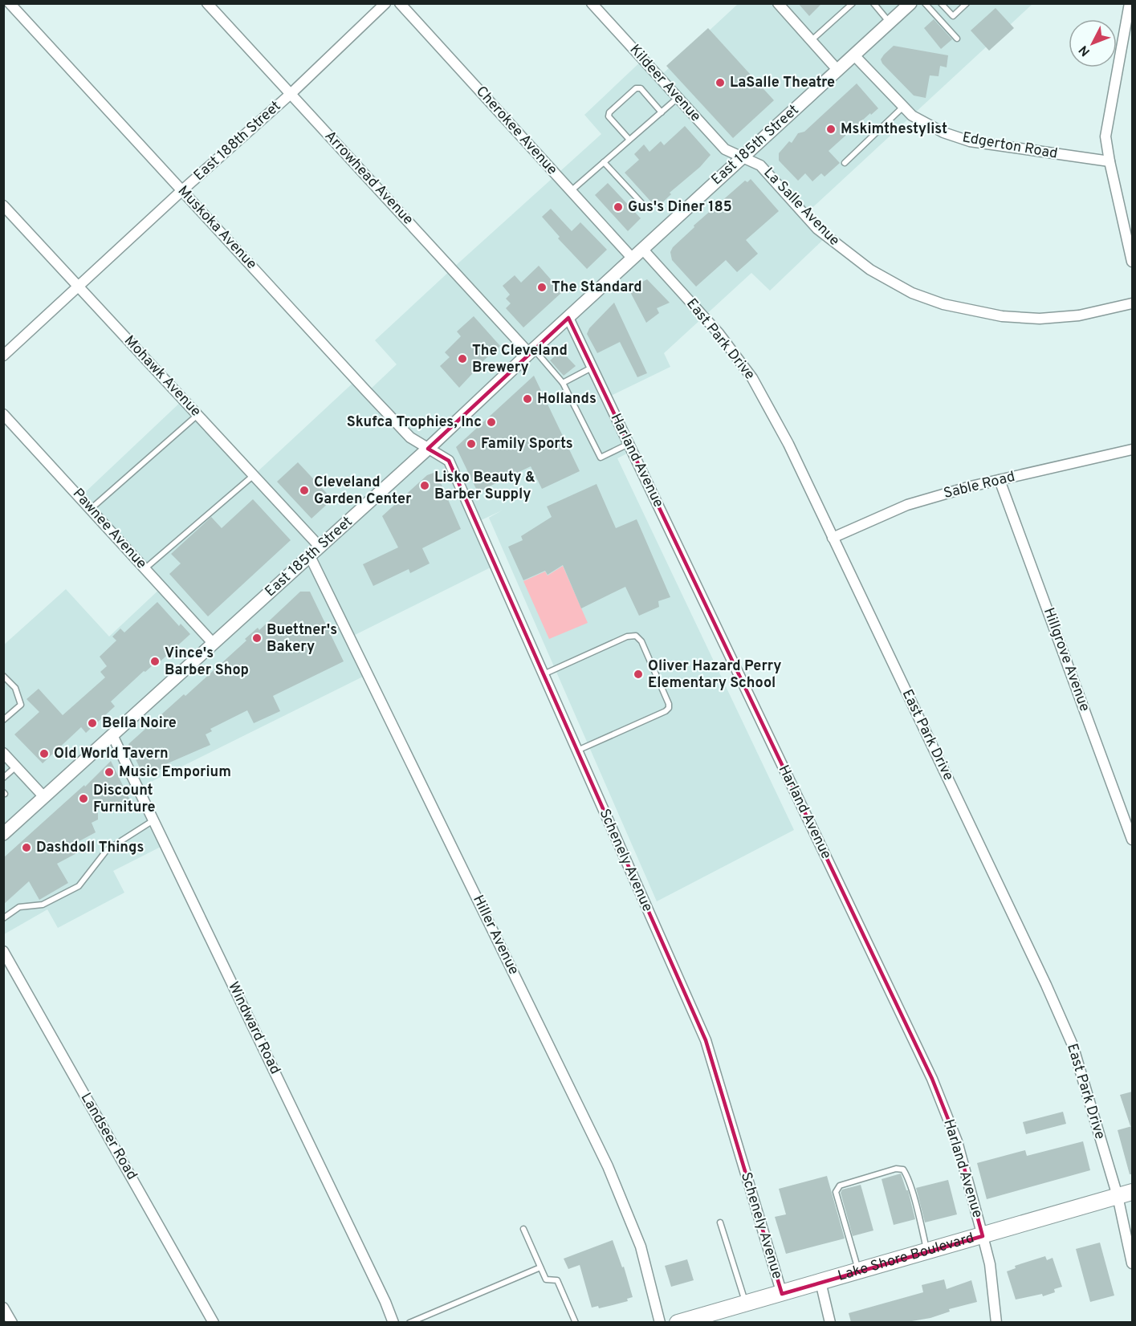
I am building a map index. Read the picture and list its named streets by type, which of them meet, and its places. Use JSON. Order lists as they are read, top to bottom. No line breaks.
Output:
{"streets":{"main road":["Lake Shore Boulevard"],"street":["Kildeer Avenue","Cherokee Avenue","East 188th Street","East 185th Street","Edgerton Road","Arrowhead Avenue","La Salle Avenue","Muskoka Avenue","East Park Drive","Mohawk Avenue","Harland Avenue","Sable Road","Pawnee Avenue","Hillgrove Avenue","Schenely Avenue","Hiller Avenue","Windward Road","Landseer Road"]},"crossings":[["Kildeer Avenue","East 185th Street"],["Kildeer Avenue","La Salle Avenue"],["Cherokee Avenue","East 185th Street"],["East 188th Street","Arrowhead Avenue"],["East 188th Street","Muskoka Avenue"],["East 188th Street","Mohawk Avenue"],["East 185th Street","Edgerton Road"],["East 185th Street","Arrowhead Avenue"],["East 185th Street","La Salle Avenue"],["East 185th Street","Muskoka Avenue"],["East 185th Street","East Park Drive"],["East 185th Street","Mohawk Avenue"],["East 185th Street","Harland Avenue"],["East 185th Street","Pawnee Avenue"],["East 185th Street","Schenely Avenue"],["East 185th Street","Hiller Avenue"],["East 185th Street","Windward Road"],["Muskoka Avenue","Schenely Avenue"],["East Park Drive","Sable Road"],["East Park Drive","Lake Shore Boulevard"],["Harland Avenue","Lake Shore Boulevard"],["Sable Road","Hillgrove Avenue"],["Schenely Avenue","Lake Shore Boulevard"]],"places":["LaSalle Theatre","Mskimthestylist","Gus's Diner 185","The Standard","The Cleveland Brewery","Hollands","Skufca Trophies, Inc","Family Sports","Lisko Beauty & Barber Supply","Cleveland Garden Center","Buettner's Bakery","Vince's Barber Shop","Oliver Hazard Perry Elementary School","Bella Noire","Old World Tavern","Music Emporium","Discount Furniture","Dashdoll Things"],"north":"bottom left"}
